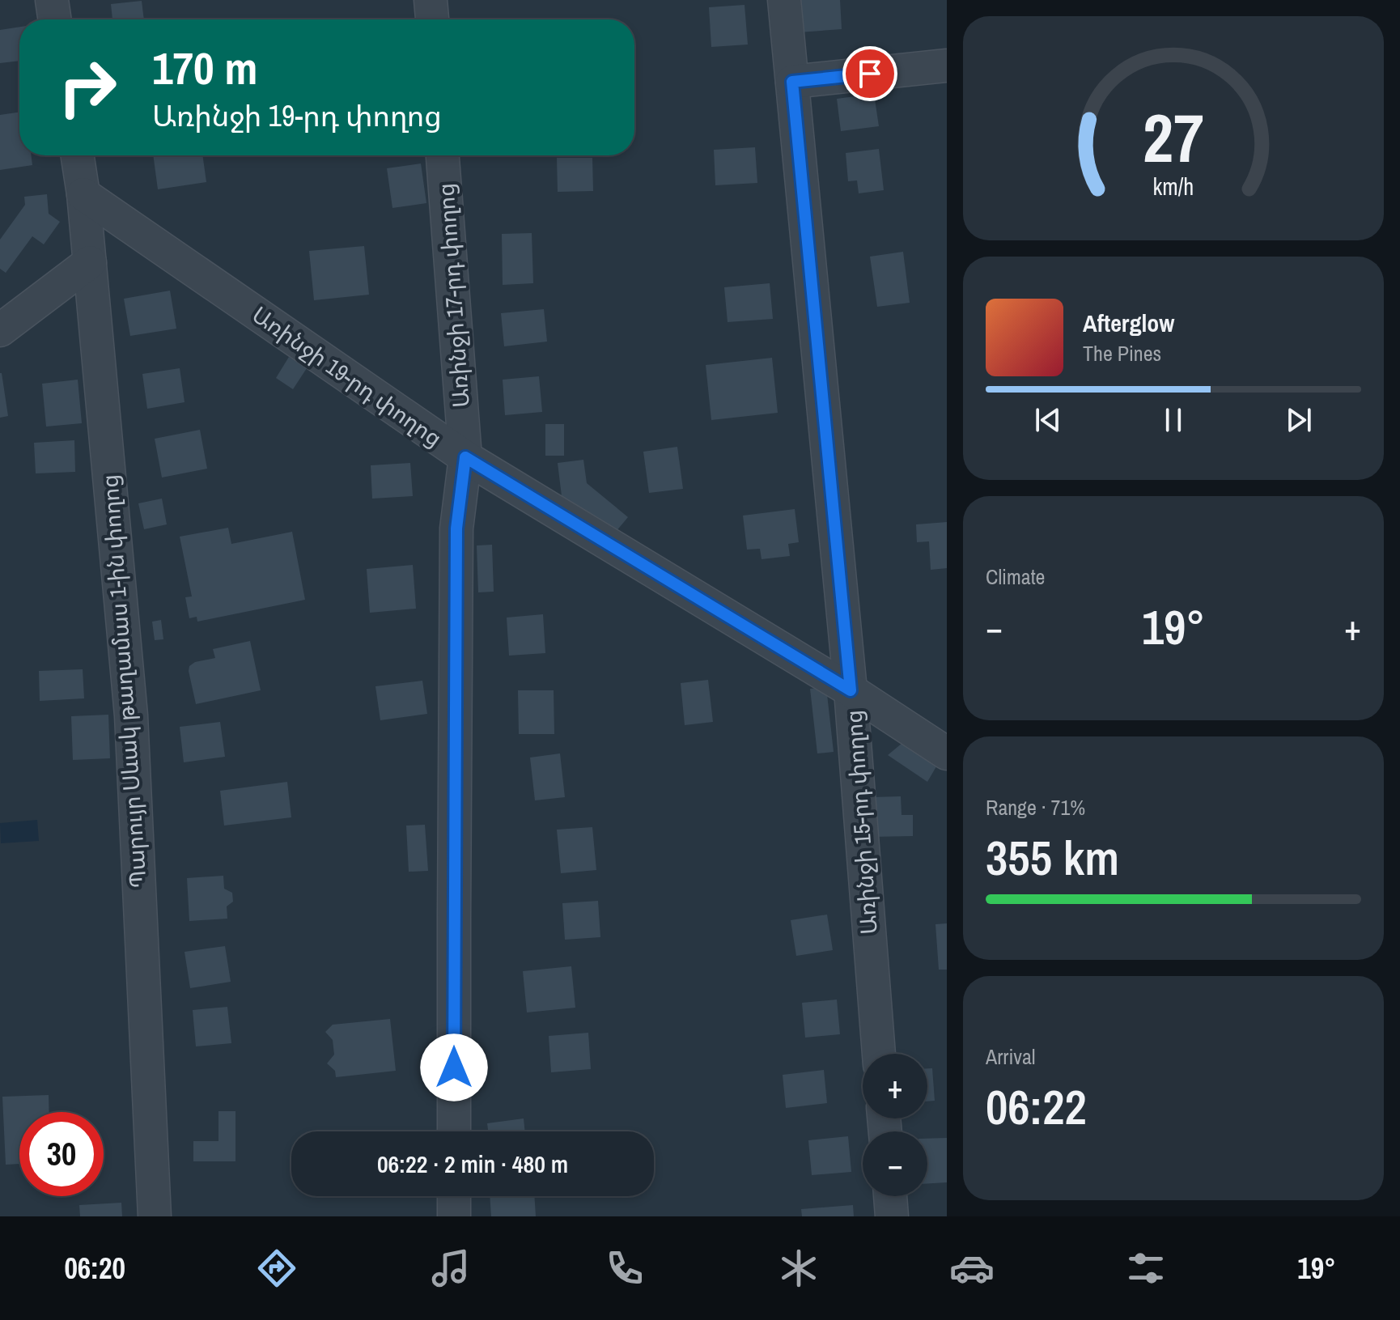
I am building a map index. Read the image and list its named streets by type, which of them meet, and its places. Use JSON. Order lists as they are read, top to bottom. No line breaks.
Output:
{"streets":{"street":["Առինջի 17-րդ փողոց","Առինջի 19-րդ փողոց","Պարույր Սևակ թաղամաս 1-ին փողոց","Առինջի 15-րդ փողոց"]},"crossings":[["Առինջի 17-րդ փողոց","Առինջի 19-րդ փողոց"],["Առինջի 19-րդ փողոց","Պարույր Սևակ թաղամաս 1-ին փողոց"],["Առինջի 19-րդ փողոց","Առինջի 15-րդ փողոց"]],"page":{"turn":["170 m","Առինջի 19-րդ փողոց"],"song":["Afterglow","The Pines"],"tile":["Climate",["Range · 71%","355 km"],["Arrival","06:22"]],"heat":["−","19°","+"],"map_buttons":["+","−"],"limit":"30","trip":"06:22 · 2 min · 480 m","tabs":["06:20","19°"],"gauge":["27","km/h"]}}
